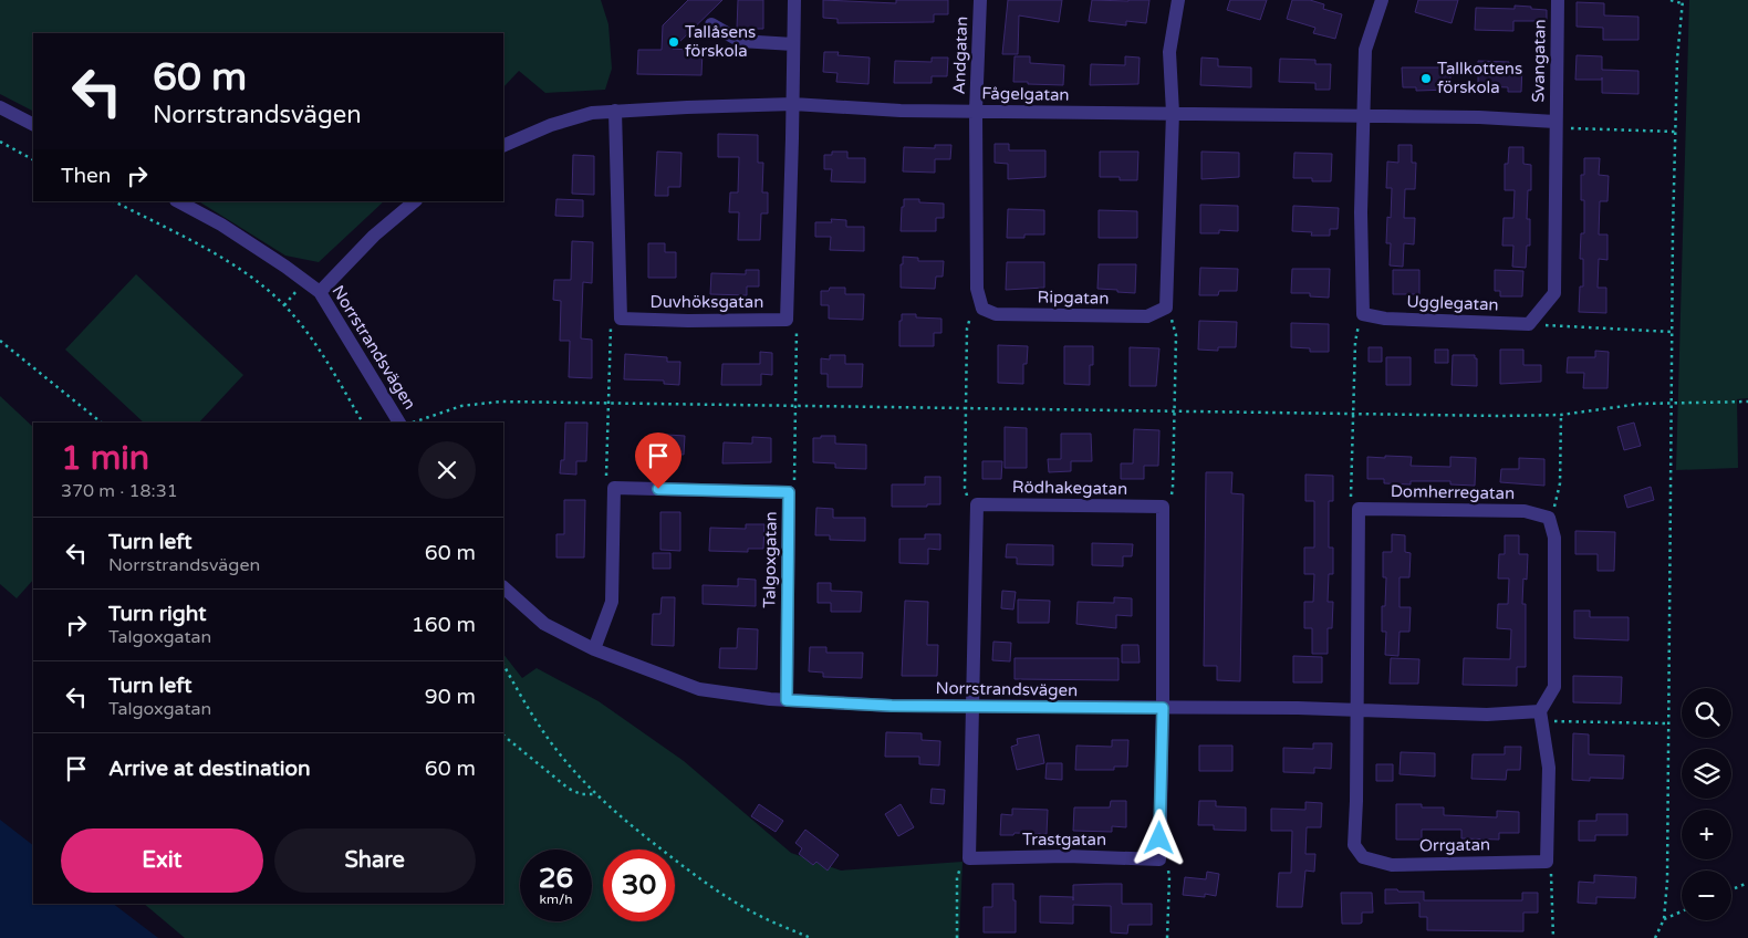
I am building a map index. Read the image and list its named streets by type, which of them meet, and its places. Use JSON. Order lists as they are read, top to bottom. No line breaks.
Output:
{"streets":{"street":["Andgatan","Svangatan","Fågelgatan","Ripgatan","Duvhöksgatan","Ugglegatan","Norrstrandsvägen","Rödhakegatan","Domherregatan","Talgoxgatan","Trastgatan","Orrgatan"]},"crossings":[["Andgatan","Fågelgatan"],["Svangatan","Fågelgatan"],["Fågelgatan","Duvhöksgatan"],["Norrstrandsvägen","Talgoxgatan"],["Norrstrandsvägen","Orrgatan"]],"places":["Tallåsens förskola","Tallkottens förskola"],"page":{"turn":["60 m","Norrstrandsvägen"],"then":"Then","heading":["1 min","370 m · 18:31"],"list":[{"name":"Turn left","note":"Norrstrandsvägen","value":"60 m"},{"name":"Turn right","note":"Talgoxgatan","value":"160 m"},{"name":"Turn left","note":"Talgoxgatan","value":"90 m"},{"name":"Arrive at destination","value":"60 m"}],"map_buttons":["+","−"],"buttons":["Exit","Share"],"speed":"26 km/h","limit":"30"}}
